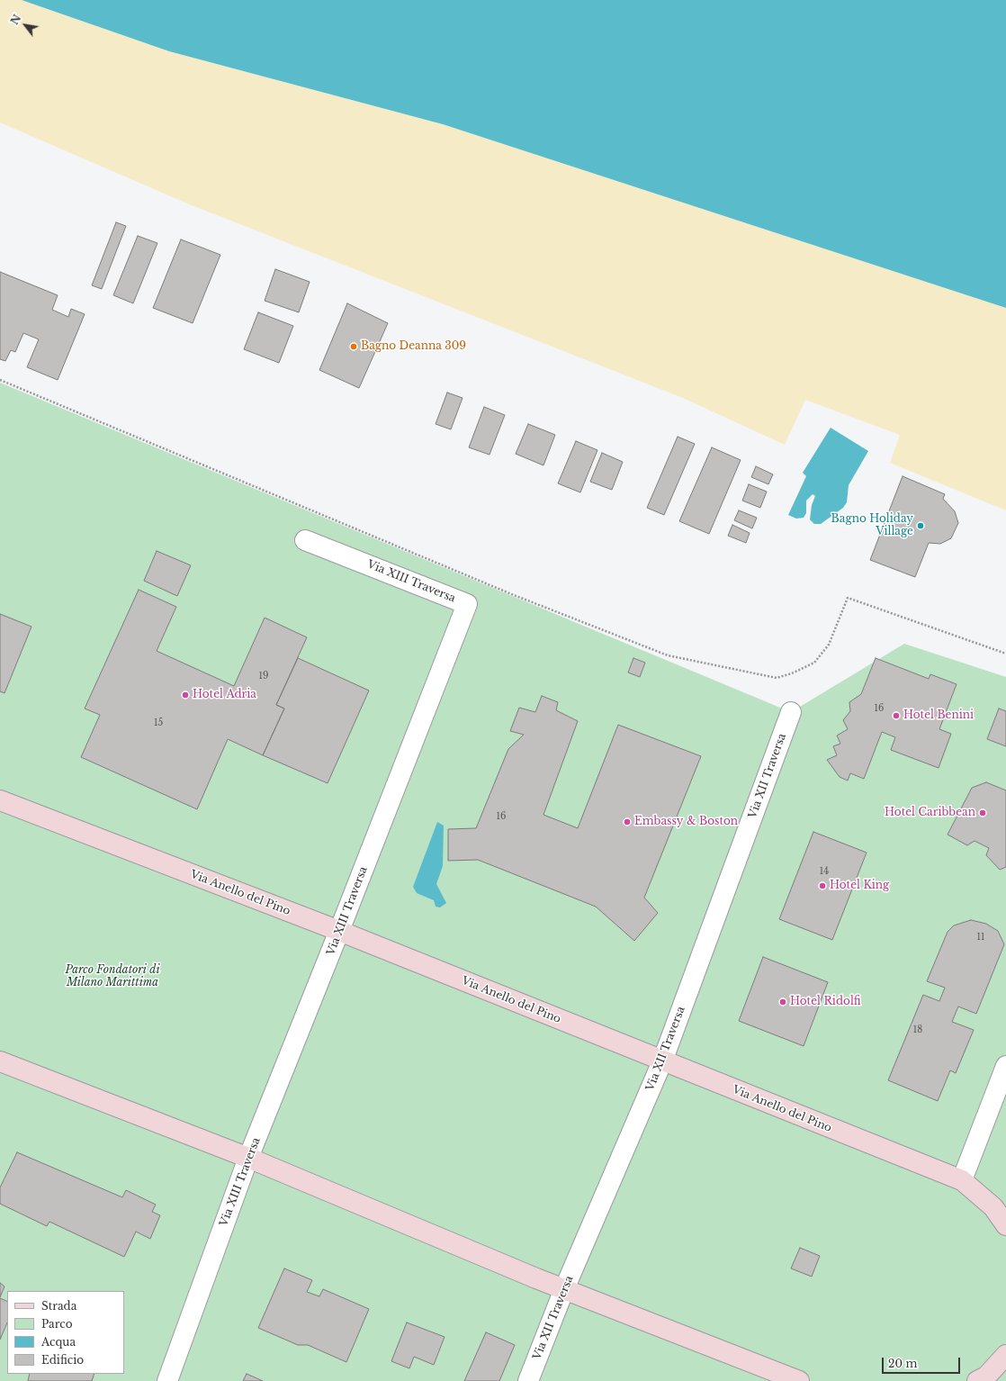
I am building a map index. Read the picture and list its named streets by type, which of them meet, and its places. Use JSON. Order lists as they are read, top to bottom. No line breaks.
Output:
{"streets":{"street":["Via XIII Traversa","Via XII Traversa","Via Anello del Pino"]},"crossings":[["Via XIII Traversa","Via Anello del Pino"],["Via XII Traversa","Via Anello del Pino"]],"parks":["Parco Fondatori di Milano Marittima"],"places":["Bagno Deanna 309","Bagno Holiday Village","Hotel Adria","Hotel Benini","Hotel Caribbean","Embassy & Boston","Hotel King","Hotel Ridolfi"],"house_numbers":["19","16","15","16","14","11","18"],"legend":["Strada","Parco","Acqua","Edificio"],"scale_bar":"20 m","north":"top left"}
